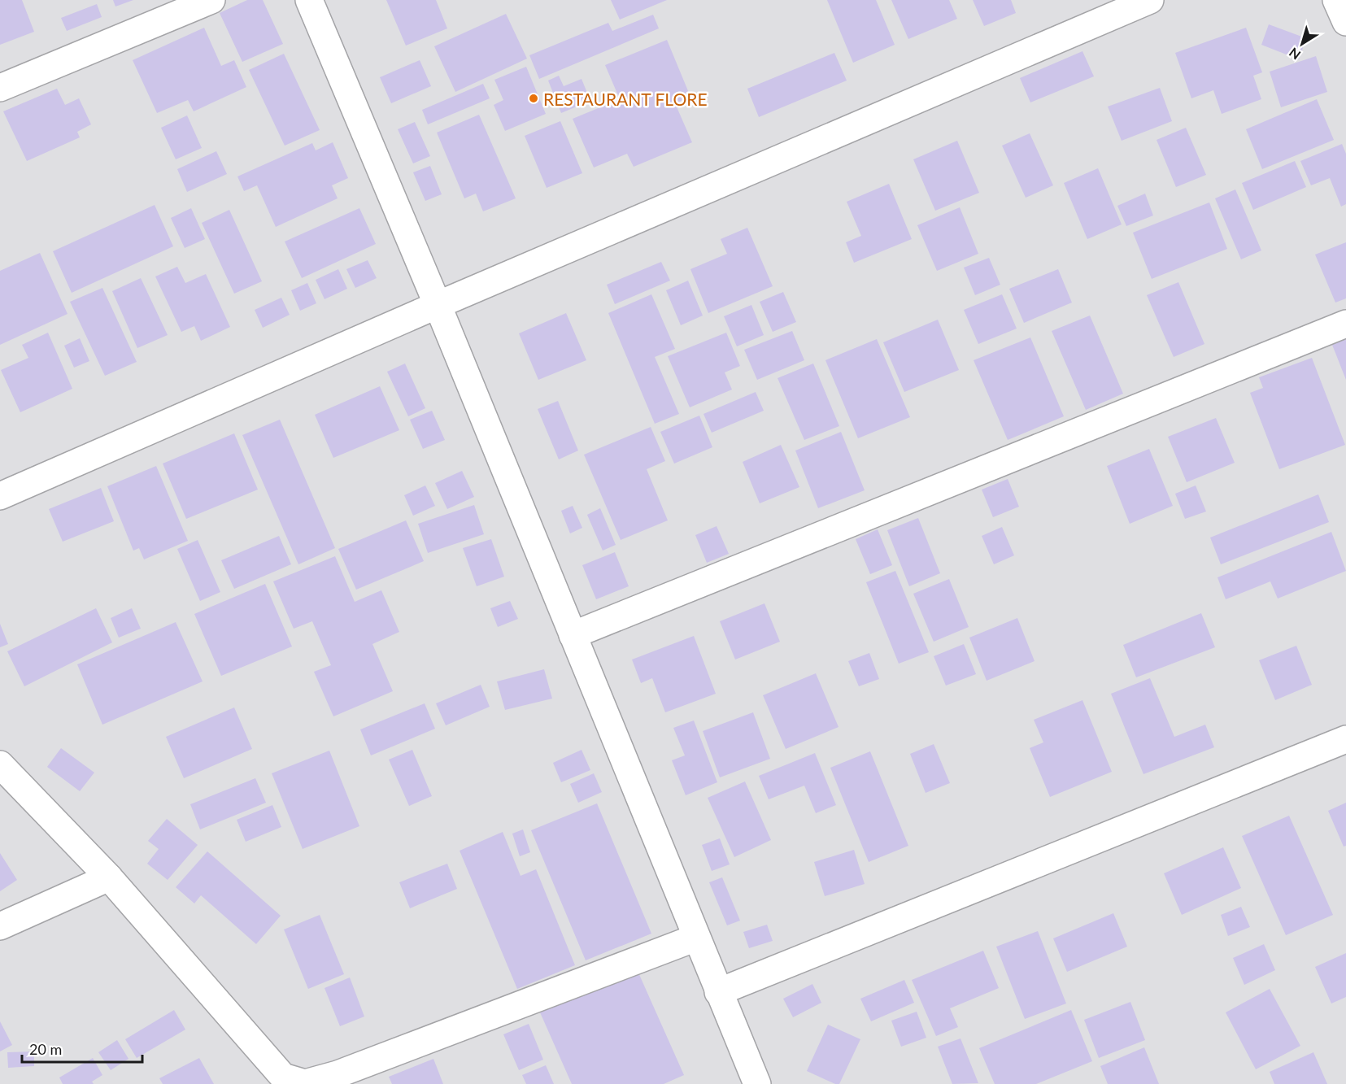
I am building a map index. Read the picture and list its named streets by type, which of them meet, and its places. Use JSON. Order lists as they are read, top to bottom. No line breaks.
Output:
{"places":["RESTAURANT FLORE"],"scale_bar":"20 m","north":"bottom left"}
